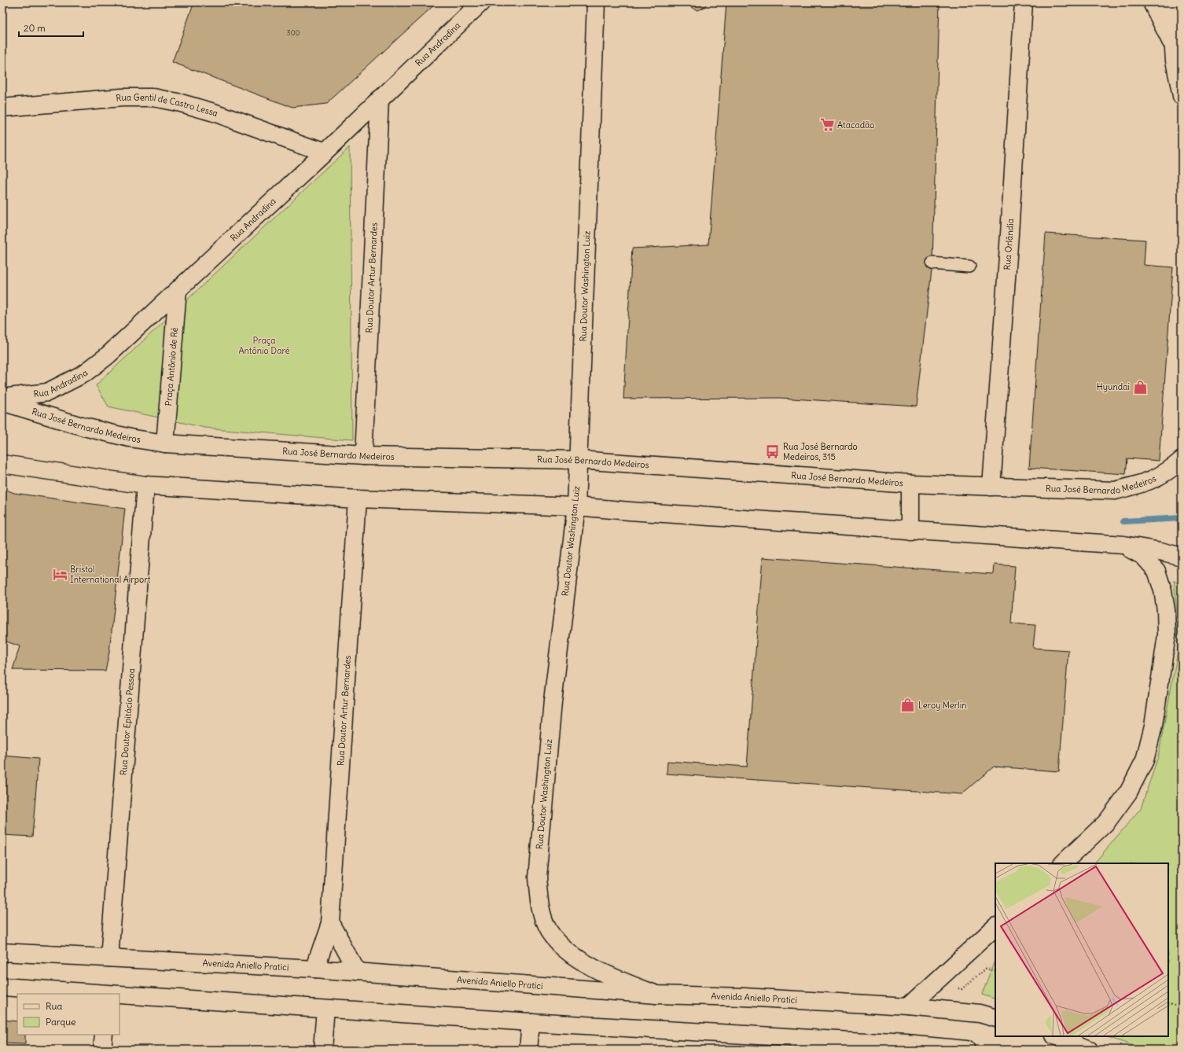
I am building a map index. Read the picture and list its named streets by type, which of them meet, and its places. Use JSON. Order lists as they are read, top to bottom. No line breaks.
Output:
{"streets":{"main road":["Rua Andradina","Rua Gentil de Castro Lessa","Rua Orlândia","Rua Doutor Artur Bernardes","Rua Doutor Washington Luiz","Praça Antônio de Ré","Rua José Bernardo Medeiros","Rua Doutor Epitácio Pessoa","Avenida Aniello Pratici"]},"crossings":[["Rua Andradina","Rua Gentil de Castro Lessa"],["Rua Andradina","Rua Doutor Artur Bernardes"],["Rua Andradina","Praça Antônio de Ré"],["Rua Orlândia","Rua José Bernardo Medeiros"],["Rua Doutor Artur Bernardes","Rua José Bernardo Medeiros"],["Rua Doutor Artur Bernardes","Avenida Aniello Pratici"],["Rua Doutor Washington Luiz","Rua José Bernardo Medeiros"],["Rua Doutor Washington Luiz","Avenida Aniello Pratici"],["Praça Antônio de Ré","Rua José Bernardo Medeiros"],["Rua Doutor Epitácio Pessoa","Avenida Aniello Pratici"]],"parks":["Praça Antônio Daré"],"places":{"supermarket":["Atacadão"],"shop":["Hyundai","Leroy Merlin"],"bus stop":["Rua José Bernardo Medeiros, 315"],"hotel":["Bristol International Airport"]},"house_numbers":["300"],"legend":["Rua","Parque"],"scale_bar":"20 m"}
